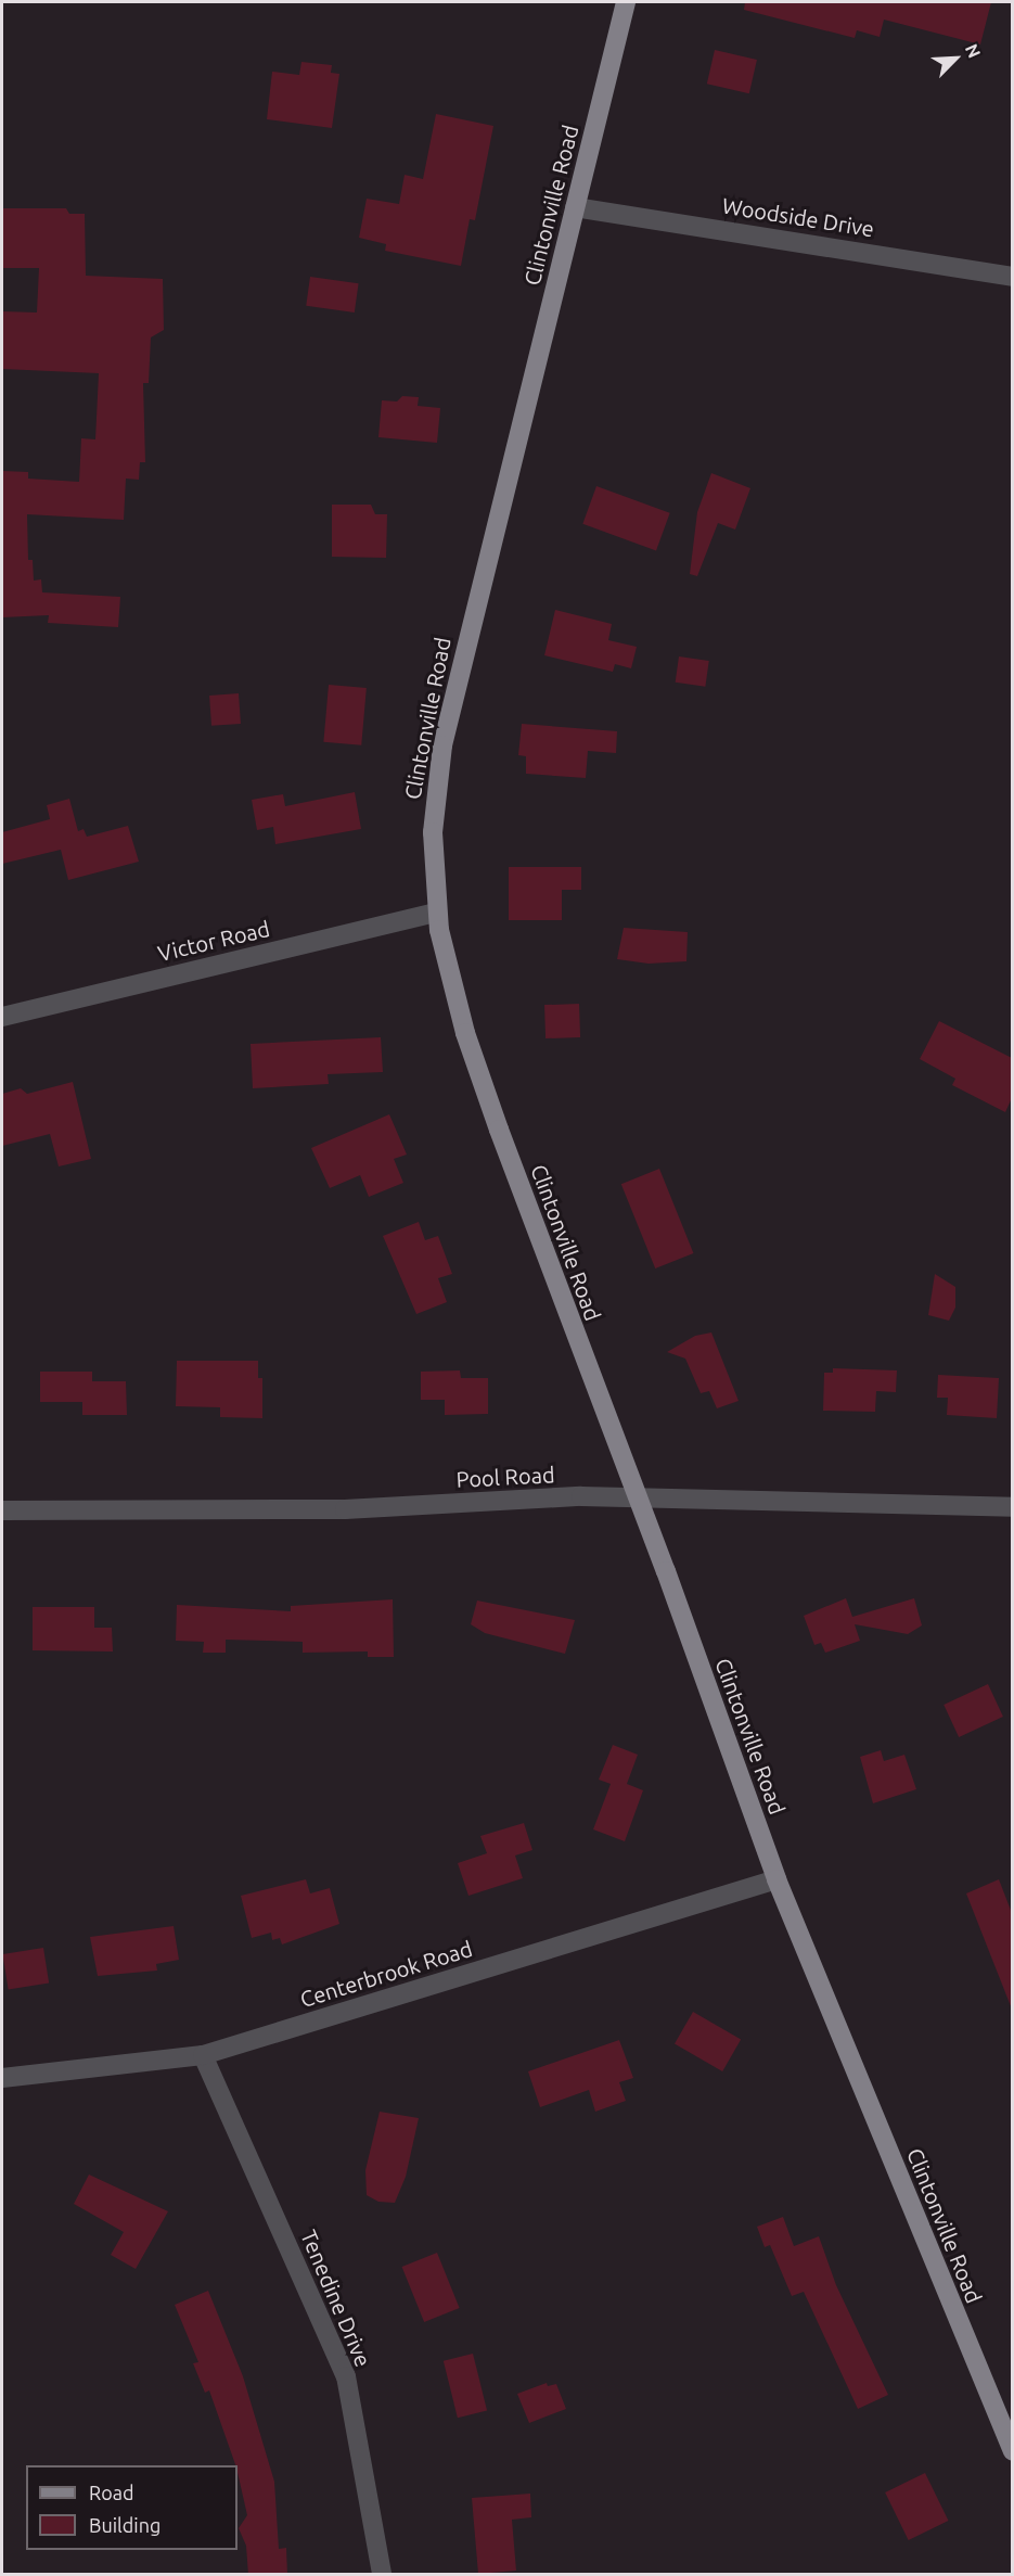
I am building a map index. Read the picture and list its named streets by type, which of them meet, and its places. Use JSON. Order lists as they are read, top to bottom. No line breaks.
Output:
{"streets":{"main road":["Clintonville Road"],"street":["Woodside Drive","Victor Road","Pool Road","Centerbrook Road","Tenedine Drive"]},"crossings":[["Clintonville Road","Woodside Drive"],["Clintonville Road","Victor Road"],["Clintonville Road","Pool Road"],["Clintonville Road","Centerbrook Road"],["Centerbrook Road","Tenedine Drive"]],"legend":["Road","Building"],"north":"top right"}
